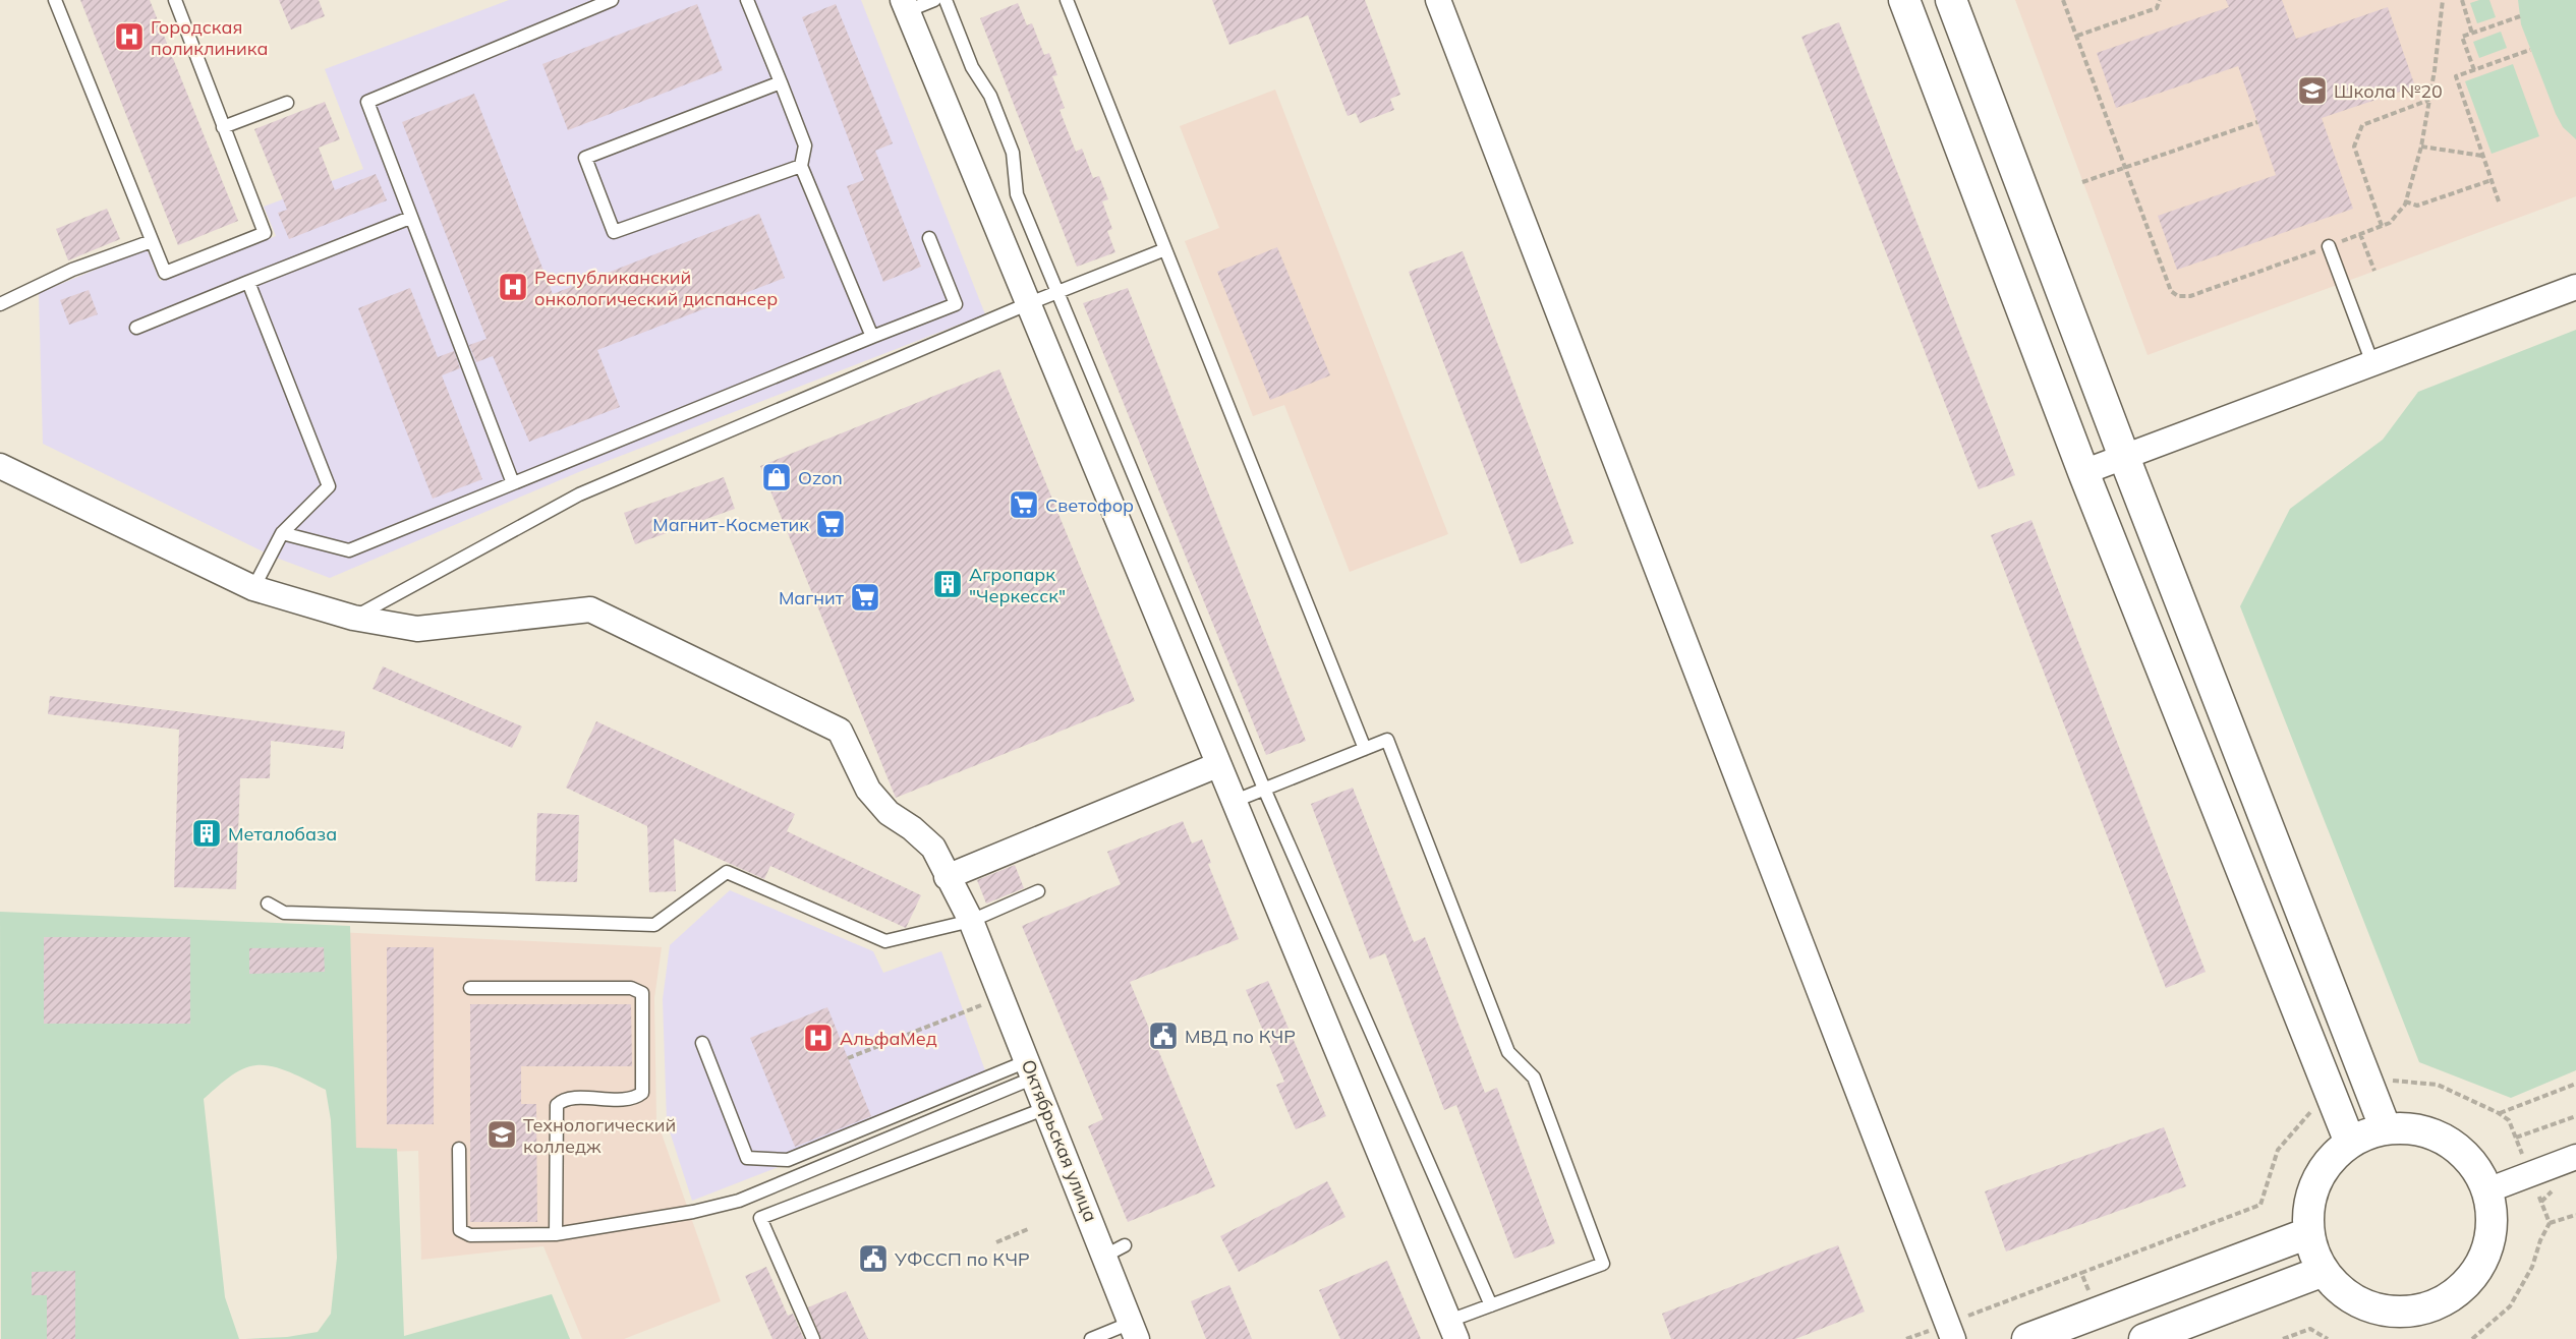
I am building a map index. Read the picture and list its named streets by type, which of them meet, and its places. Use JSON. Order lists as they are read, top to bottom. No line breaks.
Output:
{"streets":{"street":["Октябрьская улица"]},"places":{"hospital":["Городская поликлиника","Республиканский онкологический диспансер","АльфаМед"],"school or university":["Школа №20","Технологический колледж"],"shop":["Ozon"],"supermarket":["Светофор","Магнит-Косметик","Магнит"],"building":["Агропарк \"Черкесск\"","Металобаза"],"public building":["МВД по КЧР","УФССП по КЧР"]}}
